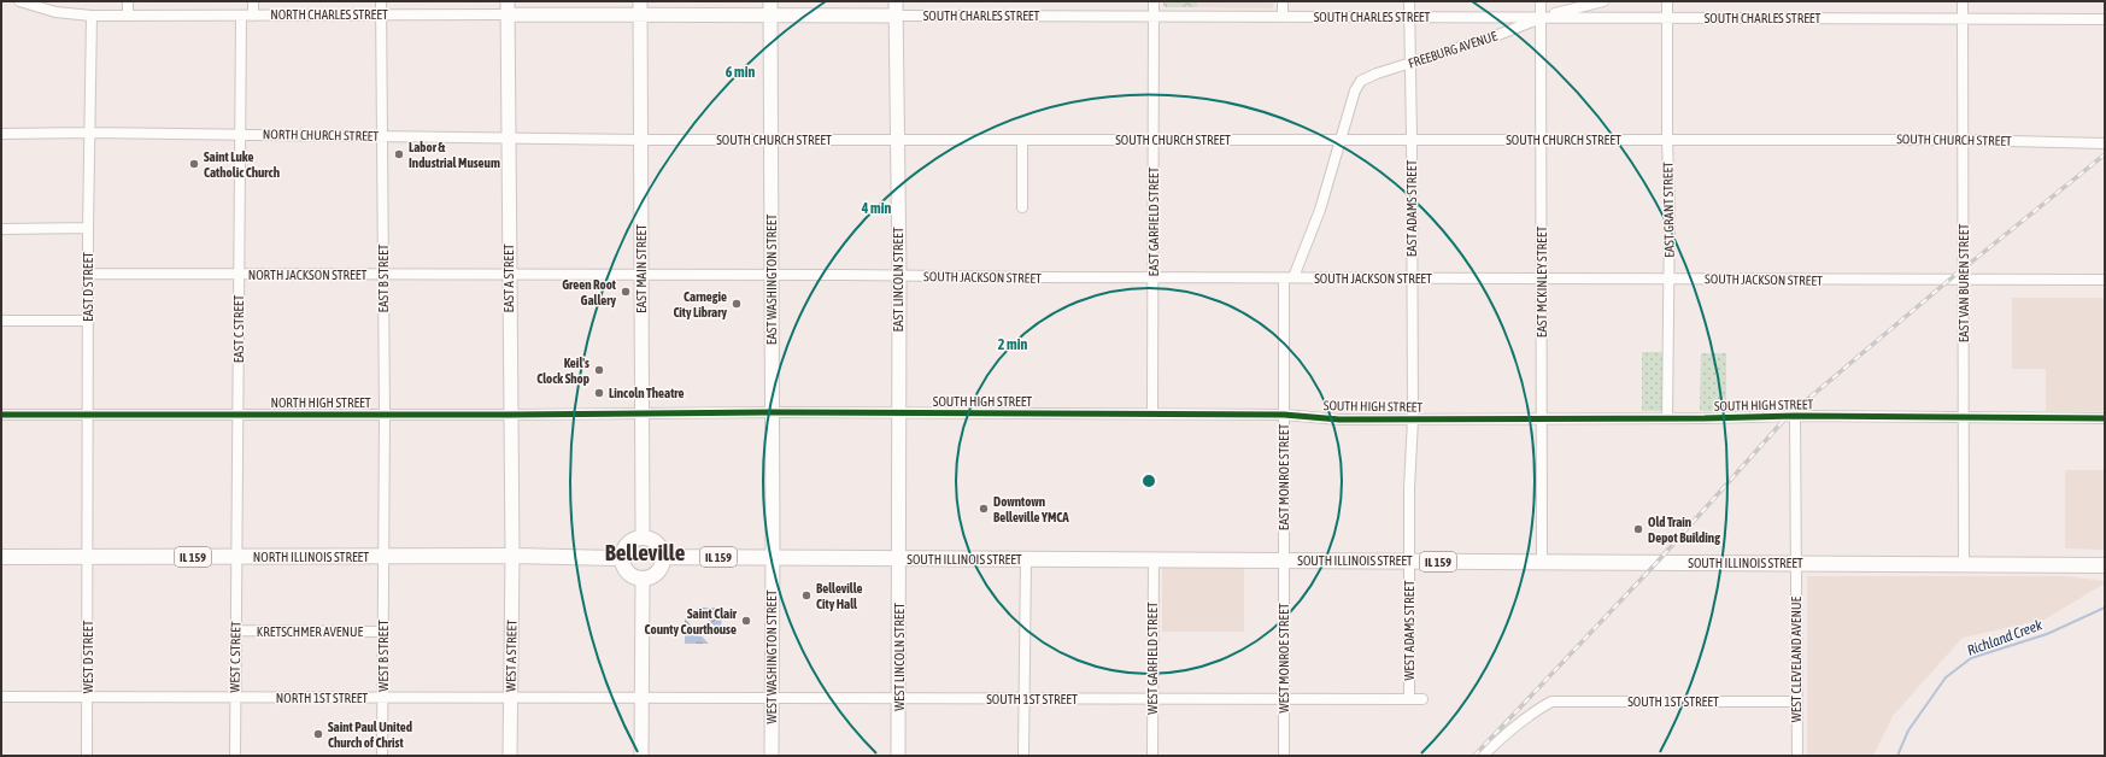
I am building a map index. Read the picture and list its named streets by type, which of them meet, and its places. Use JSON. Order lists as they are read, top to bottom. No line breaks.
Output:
{"streets":{"main road":["IL 159","NORTH ILLINOIS STREET","SOUTH ILLINOIS STREET"],"street":["NORTH CHARLES STREET","SOUTH CHARLES STREET","FREEBURG AVENUE","NORTH CHURCH STREET","SOUTH CHURCH STREET","EAST ADAMS STREET","EAST GRANT STREET","EAST GARFIELD STREET","EAST MAIN STREET","NORTH JACKSON STREET","SOUTH JACKSON STREET","EAST B STREET","EAST A STREET","EAST WASHINGTON STREET","EAST LINCOLN STREET","EAST MCKINLEY STREET","EAST VAN BUREN STREET","EAST D STREET","EAST C STREET","SOUTH HIGH STREET","NORTH HIGH STREET","EAST MONROE STREET","WEST ADAMS STREET","KRETSCHMER AVENUE","WEST B STREET","WEST A STREET","WEST D STREET","WEST C STREET","WEST WASHINGTON STREET","WEST LINCOLN STREET","WEST GARFIELD STREET","WEST MONROE STREET","WEST CLEVELAND AVENUE","NORTH 1ST STREET","SOUTH 1ST STREET"]},"crossings":[["NORTH CHARLES STREET","SOUTH CHARLES STREET"],["NORTH CHARLES STREET","EAST MAIN STREET"],["NORTH CHARLES STREET","EAST B STREET"],["NORTH CHARLES STREET","EAST A STREET"],["NORTH CHARLES STREET","EAST D STREET"],["NORTH CHARLES STREET","EAST C STREET"],["SOUTH CHARLES STREET","FREEBURG AVENUE"],["SOUTH CHARLES STREET","EAST ADAMS STREET"],["SOUTH CHARLES STREET","EAST GRANT STREET"],["SOUTH CHARLES STREET","EAST GARFIELD STREET"],["SOUTH CHARLES STREET","EAST MAIN STREET"],["SOUTH CHARLES STREET","EAST WASHINGTON STREET"],["SOUTH CHARLES STREET","EAST LINCOLN STREET"],["SOUTH CHARLES STREET","EAST MCKINLEY STREET"],["SOUTH CHARLES STREET","EAST VAN BUREN STREET"],["FREEBURG AVENUE","SOUTH CHURCH STREET"],["FREEBURG AVENUE","EAST ADAMS STREET"],["FREEBURG AVENUE","EAST MCKINLEY STREET"],["FREEBURG AVENUE","EAST MONROE STREET"],["NORTH CHURCH STREET","SOUTH CHURCH STREET"],["NORTH CHURCH STREET","EAST MAIN STREET"],["NORTH CHURCH STREET","EAST B STREET"],["NORTH CHURCH STREET","EAST A STREET"],["NORTH CHURCH STREET","EAST D STREET"],["NORTH CHURCH STREET","EAST C STREET"],["SOUTH CHURCH STREET","EAST ADAMS STREET"],["SOUTH CHURCH STREET","EAST GRANT STREET"],["SOUTH CHURCH STREET","EAST GARFIELD STREET"],["SOUTH CHURCH STREET","EAST MAIN STREET"],["SOUTH CHURCH STREET","EAST WASHINGTON STREET"],["SOUTH CHURCH STREET","EAST LINCOLN STREET"],["SOUTH CHURCH STREET","EAST MCKINLEY STREET"],["SOUTH CHURCH STREET","EAST VAN BUREN STREET"],["SOUTH CHURCH STREET","EAST MONROE STREET"],["EAST ADAMS STREET","SOUTH JACKSON STREET"],["EAST ADAMS STREET","SOUTH HIGH STREET"],["EAST ADAMS STREET","SOUTH ILLINOIS STREET"],["EAST ADAMS STREET","WEST ADAMS STREET"],["EAST GRANT STREET","SOUTH JACKSON STREET"],["EAST GRANT STREET","SOUTH HIGH STREET"],["EAST GARFIELD STREET","SOUTH JACKSON STREET"],["EAST GARFIELD STREET","SOUTH HIGH STREET"],["EAST MAIN STREET","NORTH JACKSON STREET"],["EAST MAIN STREET","SOUTH JACKSON STREET"],["EAST MAIN STREET","SOUTH HIGH STREET"],["EAST MAIN STREET","NORTH HIGH STREET"],["EAST MAIN STREET","NORTH ILLINOIS STREET"],["EAST MAIN STREET","SOUTH ILLINOIS STREET"],["NORTH JACKSON STREET","SOUTH JACKSON STREET"],["NORTH JACKSON STREET","EAST B STREET"],["NORTH JACKSON STREET","EAST A STREET"],["NORTH JACKSON STREET","EAST D STREET"],["NORTH JACKSON STREET","EAST C STREET"],["SOUTH JACKSON STREET","EAST WASHINGTON STREET"],["SOUTH JACKSON STREET","EAST LINCOLN STREET"],["SOUTH JACKSON STREET","EAST MCKINLEY STREET"],["SOUTH JACKSON STREET","EAST VAN BUREN STREET"],["SOUTH JACKSON STREET","EAST MONROE STREET"],["EAST B STREET","NORTH HIGH STREET"],["EAST B STREET","NORTH ILLINOIS STREET"],["EAST B STREET","WEST B STREET"],["EAST A STREET","NORTH HIGH STREET"],["EAST A STREET","NORTH ILLINOIS STREET"],["EAST A STREET","WEST A STREET"],["EAST WASHINGTON STREET","SOUTH HIGH STREET"],["EAST WASHINGTON STREET","SOUTH ILLINOIS STREET"],["EAST WASHINGTON STREET","WEST WASHINGTON STREET"],["EAST LINCOLN STREET","SOUTH HIGH STREET"],["EAST LINCOLN STREET","SOUTH ILLINOIS STREET"],["EAST LINCOLN STREET","WEST LINCOLN STREET"],["EAST MCKINLEY STREET","SOUTH HIGH STREET"],["EAST MCKINLEY STREET","SOUTH ILLINOIS STREET"],["EAST VAN BUREN STREET","SOUTH HIGH STREET"],["EAST VAN BUREN STREET","SOUTH ILLINOIS STREET"],["EAST D STREET","NORTH HIGH STREET"],["EAST D STREET","NORTH ILLINOIS STREET"],["EAST D STREET","WEST D STREET"],["EAST C STREET","NORTH HIGH STREET"],["EAST C STREET","NORTH ILLINOIS STREET"],["EAST C STREET","WEST C STREET"],["SOUTH HIGH STREET","NORTH HIGH STREET"],["SOUTH HIGH STREET","EAST MONROE STREET"],["SOUTH HIGH STREET","WEST CLEVELAND AVENUE"],["EAST MONROE STREET","SOUTH ILLINOIS STREET"],["EAST MONROE STREET","WEST MONROE STREET"],["NORTH ILLINOIS STREET","SOUTH ILLINOIS STREET"],["NORTH ILLINOIS STREET","WEST B STREET"],["NORTH ILLINOIS STREET","WEST A STREET"],["NORTH ILLINOIS STREET","WEST D STREET"],["NORTH ILLINOIS STREET","WEST C STREET"],["SOUTH ILLINOIS STREET","WEST ADAMS STREET"],["SOUTH ILLINOIS STREET","WEST WASHINGTON STREET"],["SOUTH ILLINOIS STREET","WEST LINCOLN STREET"],["SOUTH ILLINOIS STREET","WEST GARFIELD STREET"],["SOUTH ILLINOIS STREET","WEST MONROE STREET"],["SOUTH ILLINOIS STREET","WEST CLEVELAND AVENUE"],["WEST ADAMS STREET","SOUTH 1ST STREET"],["KRETSCHMER AVENUE","WEST B STREET"],["KRETSCHMER AVENUE","WEST C STREET"],["WEST B STREET","NORTH 1ST STREET"],["WEST A STREET","NORTH 1ST STREET"],["WEST D STREET","NORTH 1ST STREET"],["WEST C STREET","NORTH 1ST STREET"],["WEST WASHINGTON STREET","SOUTH 1ST STREET"],["WEST LINCOLN STREET","SOUTH 1ST STREET"],["WEST GARFIELD STREET","SOUTH 1ST STREET"],["WEST MONROE STREET","SOUTH 1ST STREET"],["WEST CLEVELAND AVENUE","SOUTH 1ST STREET"],["NORTH 1ST STREET","SOUTH 1ST STREET"]],"districts":["Belleville"],"water":["Richland Creek"],"places":["Labor & Industrial Museum","Saint Luke Catholic Church","Green Root Gallery","Carnegie City Library","Keil's Clock Shop","Lincoln Theatre","Downtown Belleville YMCA","Old Train Depot Building","Belleville City Hall","Saint Clair County Courthouse","Saint Paul United Church of Christ"],"rings":["6 min","4 min","2 min"]}
